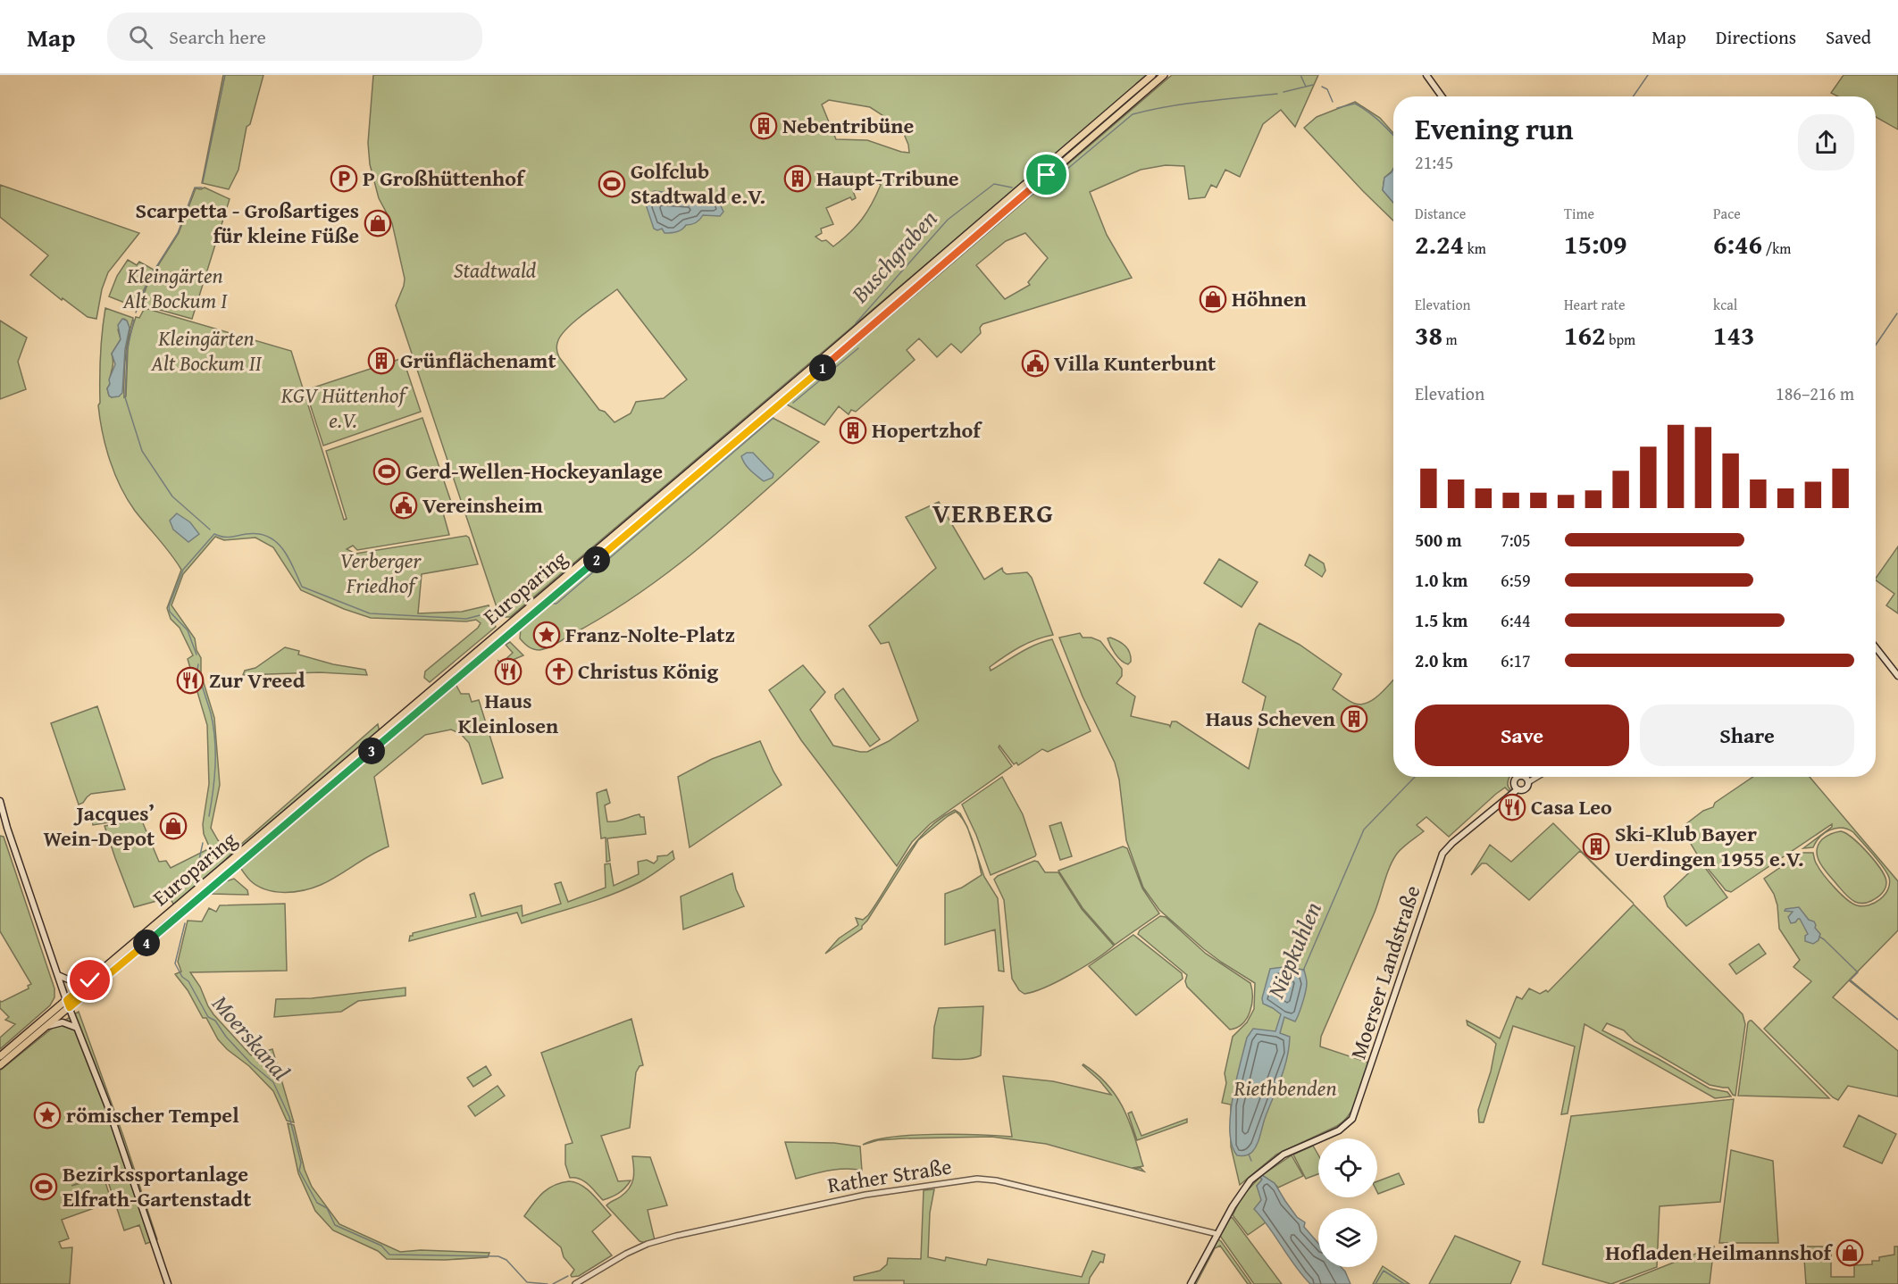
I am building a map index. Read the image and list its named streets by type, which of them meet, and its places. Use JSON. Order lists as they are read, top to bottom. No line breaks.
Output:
{"streets":{"main road":["Europaring","Moerser Landstraße"],"street":["Rather Straße"]},"crossings":[["Moerser Landstraße","Rather Straße"]],"districts":["VERBERG"],"water":["Buschgraben","Niepkuhlen","Moerskanal"],"parks":["Stadtwald","Kleingärten Alt Bockum I","Kleingärten Alt Bockum II","KGV Hüttenhof e.V.","Verberger Friedhof","Riethbenden"],"places":{"building":["Nebentribüne","Haupt-Tribune","Grünflächenamt","Hopertzhof","Haus Scheven","Ski-Klub Bayer Uerdingen 1955 e.V."],"parking":["P Großhüttenhof"],"sports":["Golfclub Stadtwald e.V.","Gerd-Wellen-Hockeyanlage","Bezirkssportanlage Elfrath-Gartenstadt"],"shop":["Scarpetta - Großartiges für kleine Füße","Höhnen","Jacques’ Wein-Depot","Hofladen Heilmannshof"],"public building":["Villa Kunterbunt","Vereinsheim"],"place":["Franz-Nolte-Platz","römischer Tempel"],"restaurant":["Haus Kleinlosen","Zur Vreed","Casa Leo"],"church":["Christus König"]},"page":{"header":"Map","search":"Search here","nav":["Map","Directions","Saved"],"heading":["Evening run","21:45"],"stats":[["Distance","2.24 km"],["Time","15:09"],["Pace","6:46 /km"],["Elevation","38 m"],["Heart rate","162 bpm"],["kcal","143"]],"pins":["1","2","3","4"],"chart":["Elevation","186–216 m"],"list":[{"name":"500 m","note":"7:05"},{"name":"1.0 km","note":"6:59"},{"name":"1.5 km","note":"6:44"},{"name":"2.0 km","note":"6:17"}],"buttons":["Save","Share"]}}
